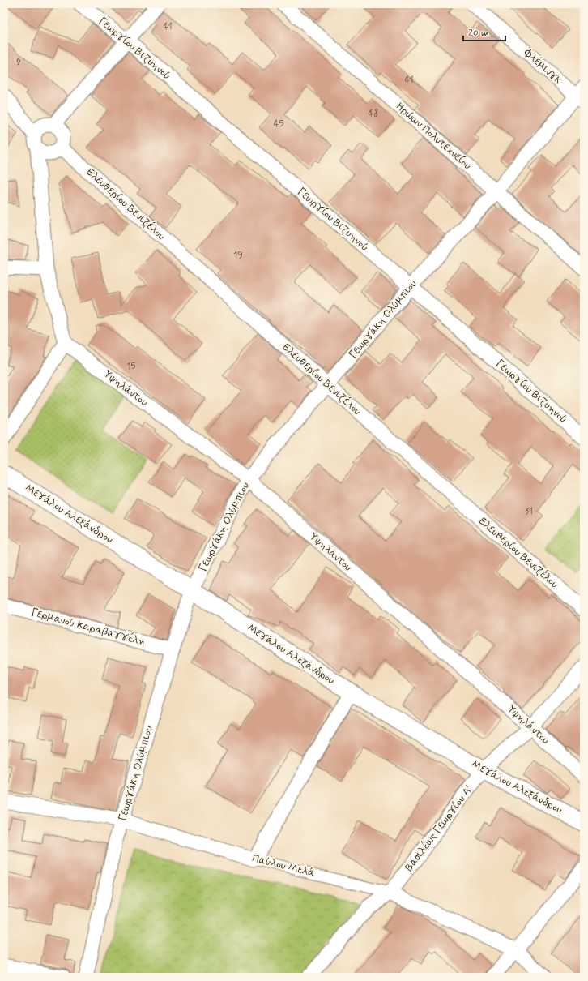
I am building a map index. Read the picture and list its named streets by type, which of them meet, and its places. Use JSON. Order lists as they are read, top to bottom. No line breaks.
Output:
{"streets":{"street":["Γεωργίου Βιζυηνού","Φλέμινγκ","Ηρώων Πολυτεχνείου","Ελευθερίου Βενιζέλου","Γεωργάκη Ολύμπιου","Υψηλάντου","Μεγάλου Αλεξάνδρου","Γερμανού Καραβαγγέλη","Βασιλέως Γεωργίου Α'","Παύλου Μελά"]},"crossings":[["Γεωργίου Βιζυηνού","Γεωργάκη Ολύμπιου"],["Φλέμινγκ","Γεωργάκη Ολύμπιου"],["Ηρώων Πολυτεχνείου","Γεωργάκη Ολύμπιου"],["Ελευθερίου Βενιζέλου","Γεωργάκη Ολύμπιου"],["Γεωργάκη Ολύμπιου","Υψηλάντου"],["Γεωργάκη Ολύμπιου","Μεγάλου Αλεξάνδρου"],["Γεωργάκη Ολύμπιου","Γερμανού Καραβαγγέλη"],["Γεωργάκη Ολύμπιου","Παύλου Μελά"],["Υψηλάντου","Βασιλέως Γεωργίου Α'"],["Μεγάλου Αλεξάνδρου","Βασιλέως Γεωργίου Α'"],["Βασιλέως Γεωργίου Α'","Παύλου Μελά"]],"house_numbers":["41","9","41","48","45","19","15","31"],"scale_bar":"20 m"}
